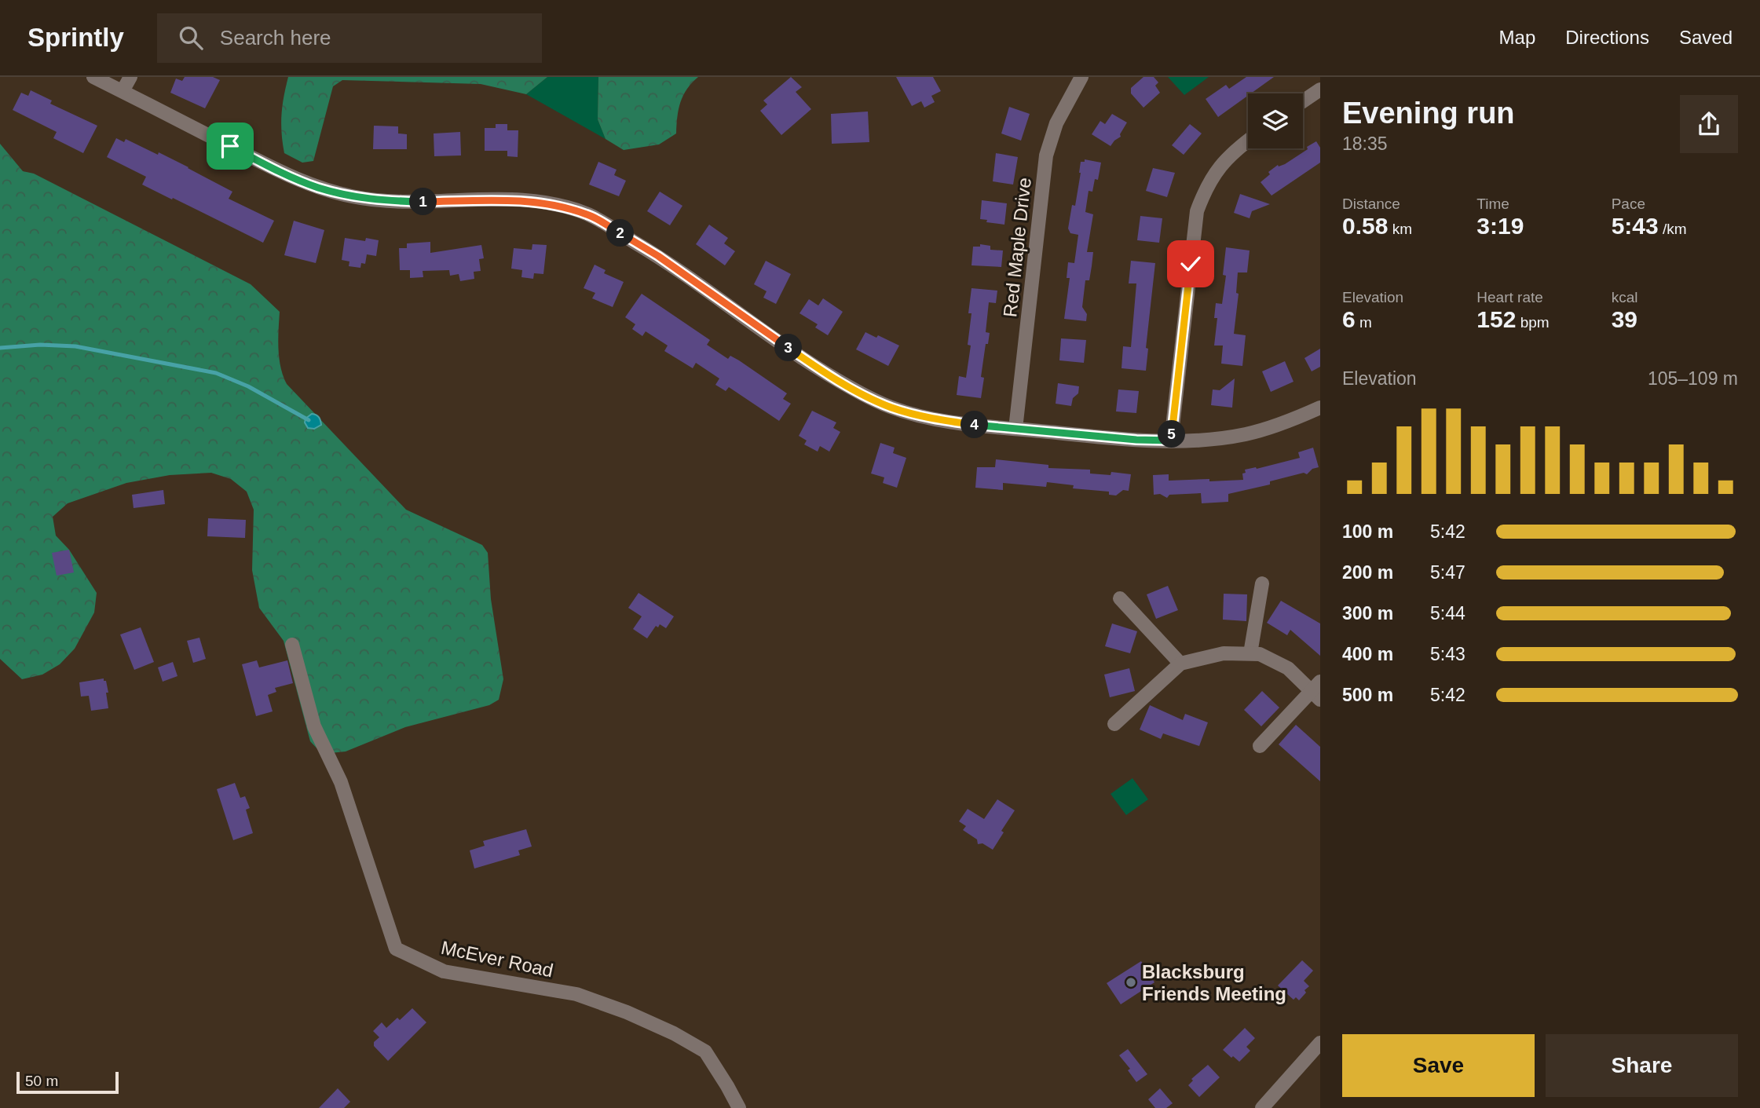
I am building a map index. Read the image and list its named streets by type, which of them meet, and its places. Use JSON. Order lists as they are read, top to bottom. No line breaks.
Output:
{"streets":{"street":["Red Maple Drive","McEver Road"]},"places":["Blacksburg Friends Meeting"],"scale_bar":"50 m","page":{"header":"Sprintly","search":"Search here","nav":["Map","Directions","Saved"],"heading":["Evening run","18:35"],"stats":[["Distance","0.58 km"],["Time","3:19"],["Pace","5:43 /km"],["Elevation","6 m"],["Heart rate","152 bpm"],["kcal","39"]],"pins":["1","2","3","4","5"],"chart":["Elevation","105–109 m"],"list":[{"name":"100 m","note":"5:42"},{"name":"200 m","note":"5:47"},{"name":"300 m","note":"5:44"},{"name":"400 m","note":"5:43"},{"name":"500 m","note":"5:42"}],"buttons":["Save","Share"],"scale":"50 m"}}
